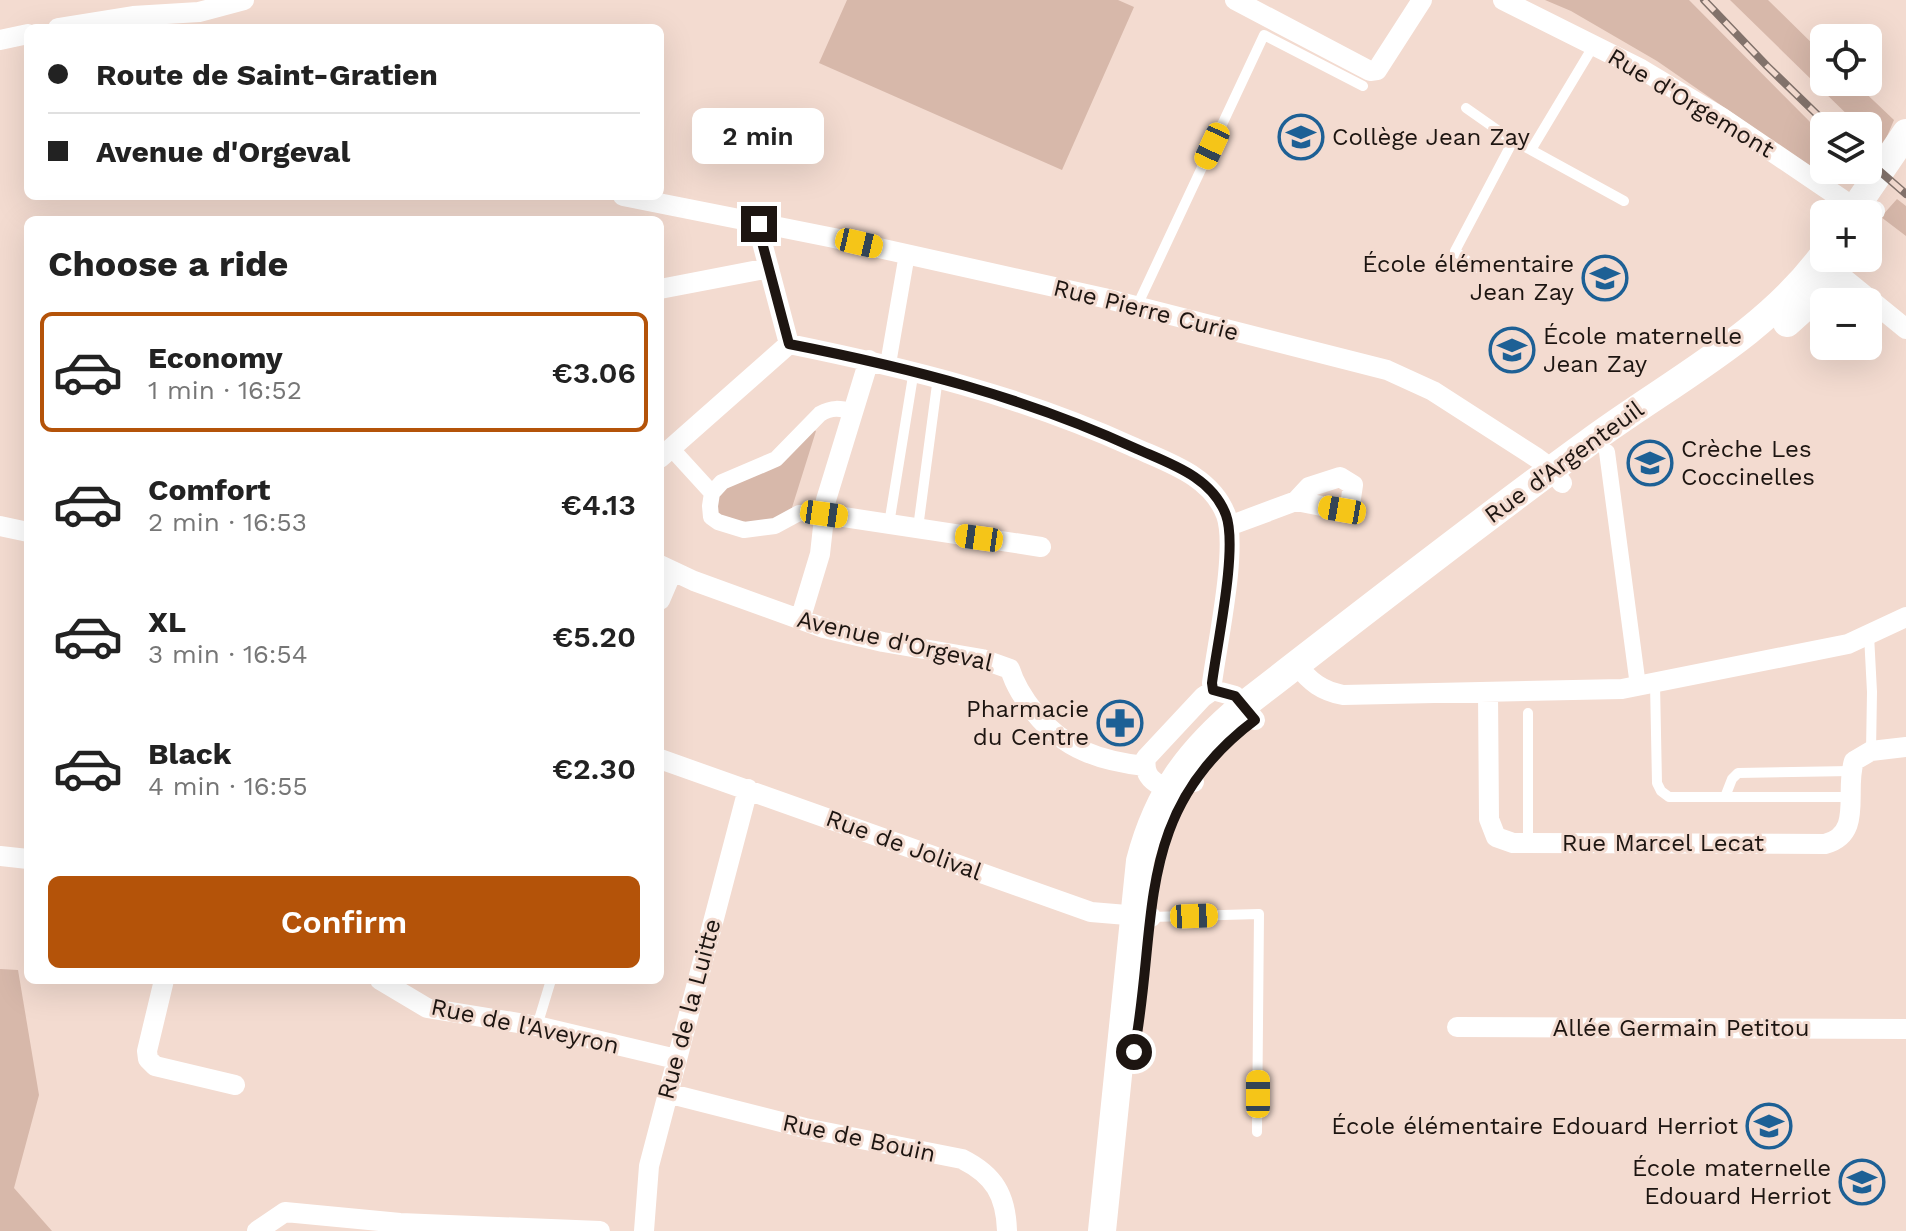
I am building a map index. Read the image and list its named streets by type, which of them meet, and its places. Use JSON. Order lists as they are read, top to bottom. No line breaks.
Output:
{"streets":{"main road":["Rue d'Argenteuil"],"street":["Rue d'Orgemont","Rue Pierre Curie","Avenue d'Orgeval","Rue Marcel Lecat","Rue de Jolival","Rue de la Luitte","Rue de l'Aveyron","Allée Germain Petitou","Rue de Bouin"]},"crossings":[["Rue Pierre Curie","Rue d'Argenteuil"],["Rue d'Argenteuil","Avenue d'Orgeval"],["Rue d'Argenteuil","Rue de Jolival"],["Rue de Jolival","Rue de la Luitte"],["Rue de la Luitte","Rue de l'Aveyron"],["Rue de la Luitte","Rue de Bouin"]],"places":{"school or university":["Collège Jean Zay","École élémentaire Jean Zay","École maternelle Jean Zay","Crèche Les Coccinelles","École élémentaire Edouard Herriot","École maternelle Edouard Herriot"],"pharmacy":["Pharmacie du Centre"]},"page":{"map_buttons":["+","−"],"banner":["Route de Saint-Gratien","Avenue d'Orgeval"],"bubble":"2 min","heading":"Choose a ride","list":[{"name":"Economy","note":"1 min · 16:52","value":"€3.06"},{"name":"Comfort","note":"2 min · 16:53","value":"€4.13"},{"name":"XL","note":"3 min · 16:54","value":"€5.20"},{"name":"Black","note":"4 min · 16:55","value":"€2.30"}],"buttons":"Confirm"}}
